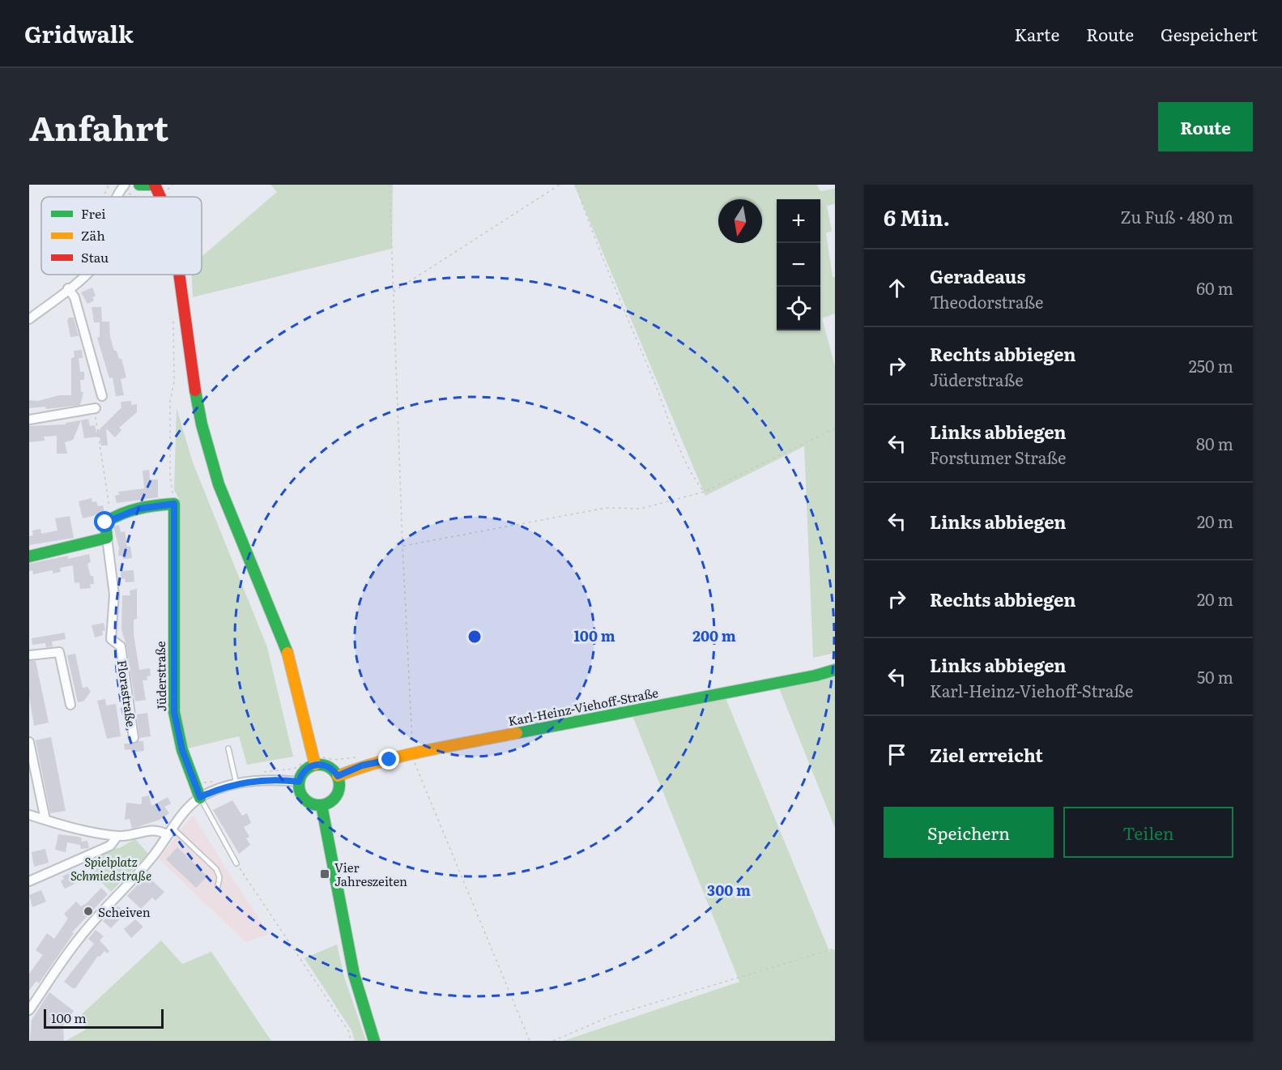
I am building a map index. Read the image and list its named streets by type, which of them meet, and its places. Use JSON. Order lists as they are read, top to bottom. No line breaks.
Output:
{"streets":{"main road":["Jüderstraße","Karl-Heinz-Viehoff-Straße"],"street":["Florastraße"]},"parks":["Spielplatz Schmiedstraße"],"places":{"transit":["Vier Jahreszeiten"],"other":["Scheiven"]},"legend":["Frei","Zäh","Stau"],"scale_bar":"100 m","north":"bottom","page":{"header":"Gridwalk","nav":["Karte","Route","Gespeichert"],"title":"Anfahrt","buttons":["Route",["Speichern","Teilen"]],"heading":["6 Min.","Zu Fuß · 480 m"],"map_buttons":["+","−"],"list":[["Geradeaus","Theodorstraße","60 m"],["Rechts abbiegen","Jüderstraße","250 m"],["Links abbiegen","Forstumer Straße","80 m"],["Links abbiegen","20 m"],["Rechts abbiegen","20 m"],["Links abbiegen","Karl-Heinz-Viehoff-Straße","50 m"],"Ziel erreicht"],"scale":"100 m"},"rings":["100 m","200 m","300 m"]}
